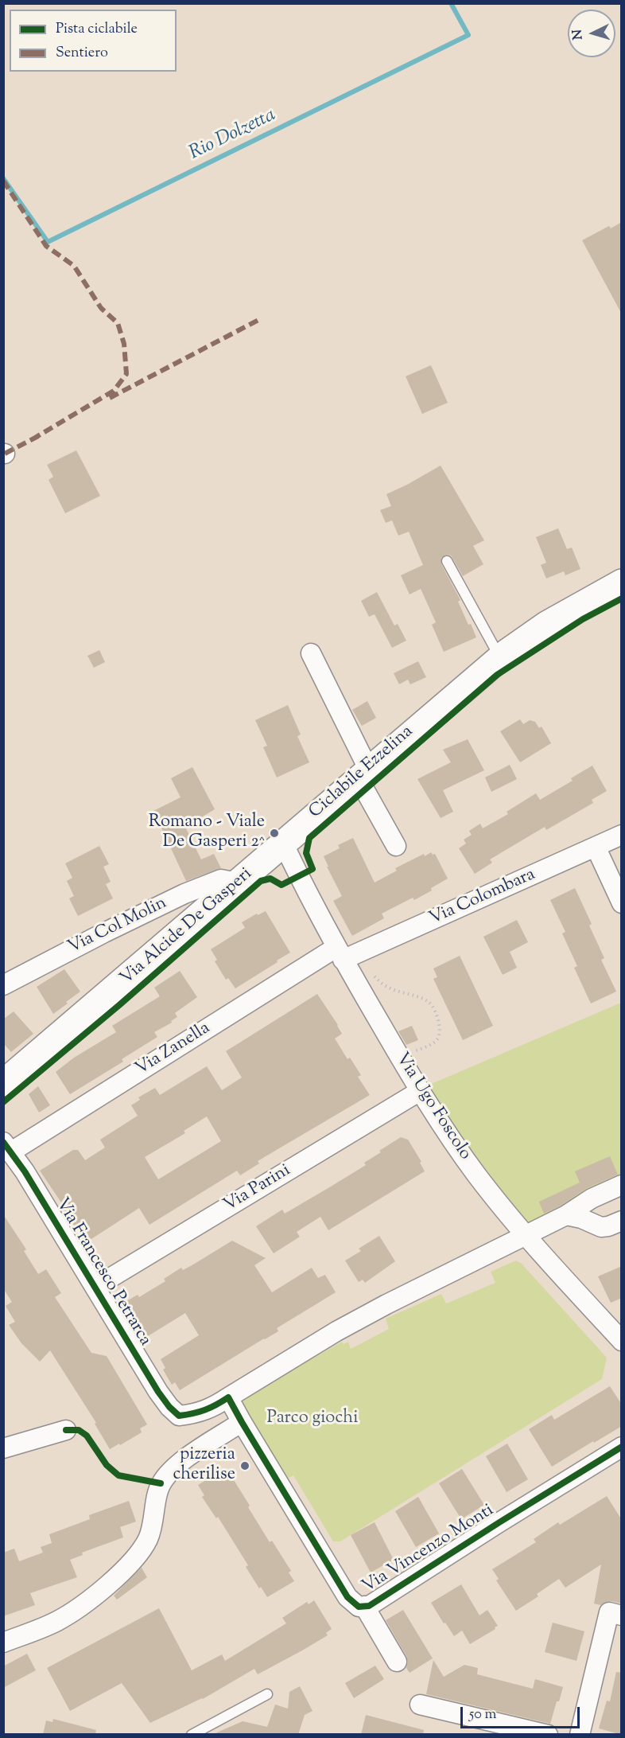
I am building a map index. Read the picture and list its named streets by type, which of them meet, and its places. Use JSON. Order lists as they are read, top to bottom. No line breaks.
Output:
{"streets":{"main road":["Via Alcide De Gasperi"],"street":["Via Colombara","Via Col Molin","Via Zanella","Via Ugo Foscolo","Via Parini","Via Francesco Petrarca","Via Vincenzo Monti"],"cycle path":["Ciclabile Ezzelina"]},"crossings":[["Via Colombara","Via Zanella"],["Via Colombara","Via Ugo Foscolo"],["Via Col Molin","Via Alcide De Gasperi"],["Via Alcide De Gasperi","Via Ugo Foscolo"],["Via Zanella","Via Ugo Foscolo"],["Via Zanella","Via Francesco Petrarca"],["Via Ugo Foscolo","Via Parini"],["Via Parini","Via Francesco Petrarca"],["Via Francesco Petrarca","Via Vincenzo Monti"]],"water":["Rio Dolzetta"],"parks":["Parco giochi"],"places":["Romano - Viale De Gasperi 2^","pizzeria cherilise"],"legend":["Pista ciclabile","Sentiero"],"scale_bar":"50 m","north":"left"}
